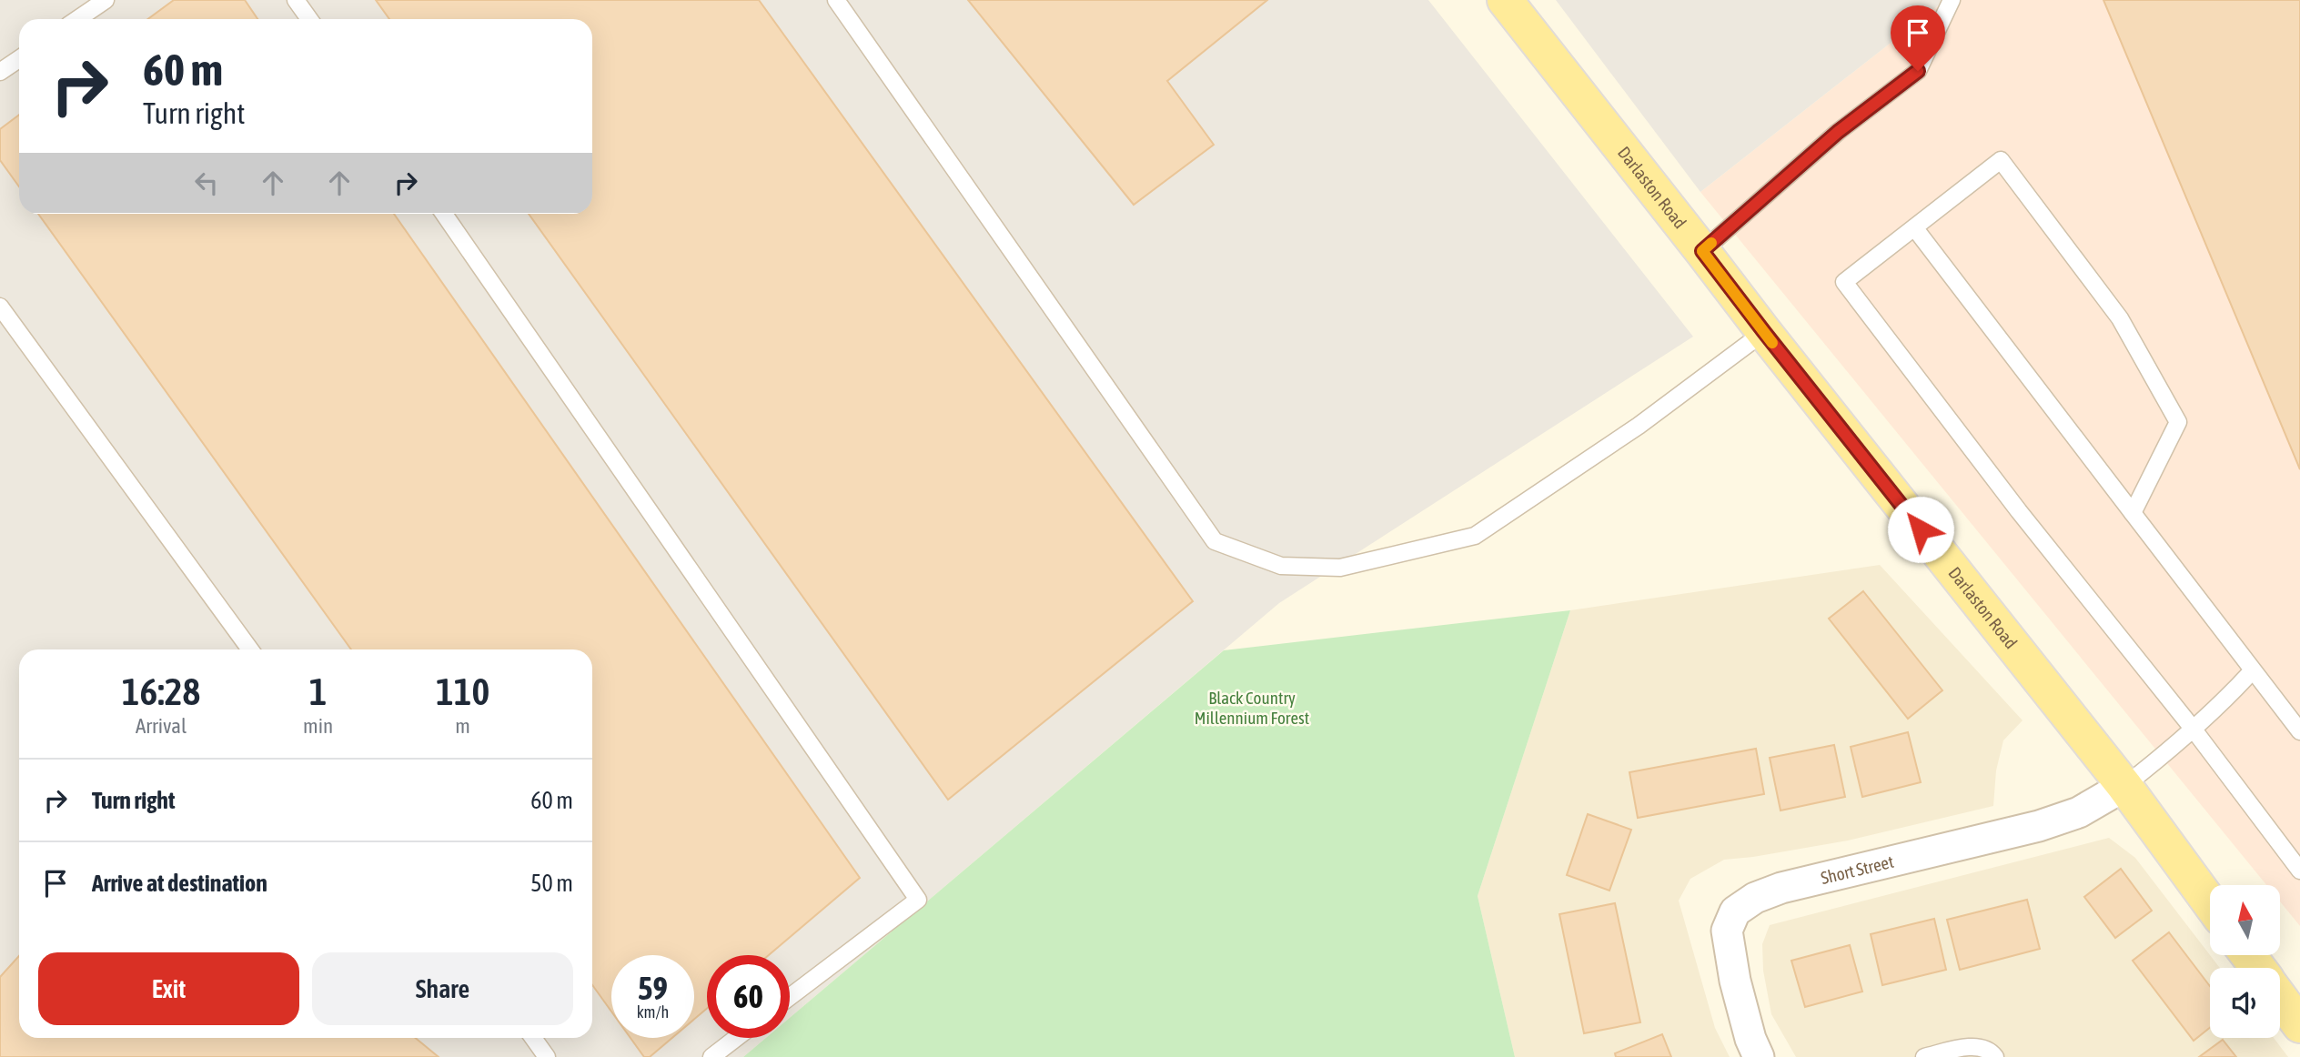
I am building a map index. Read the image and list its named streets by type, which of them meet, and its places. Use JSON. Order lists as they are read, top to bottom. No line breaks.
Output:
{"streets":{"main road":["Darlaston Road"],"street":["Short Street"]},"crossings":[["Darlaston Road","Short Street"]],"parks":["Black Country Millennium Forest"],"north":"top","page":{"turn":["60 m","Turn right"],"eta":["16:28","Arrival","1","min","110","m"],"list":[{"name":"Turn right","value":"60 m"},{"name":"Arrive at destination","value":"50 m"}],"buttons":["Exit","Share"],"speed":"59 km/h","limit":"60"}}
